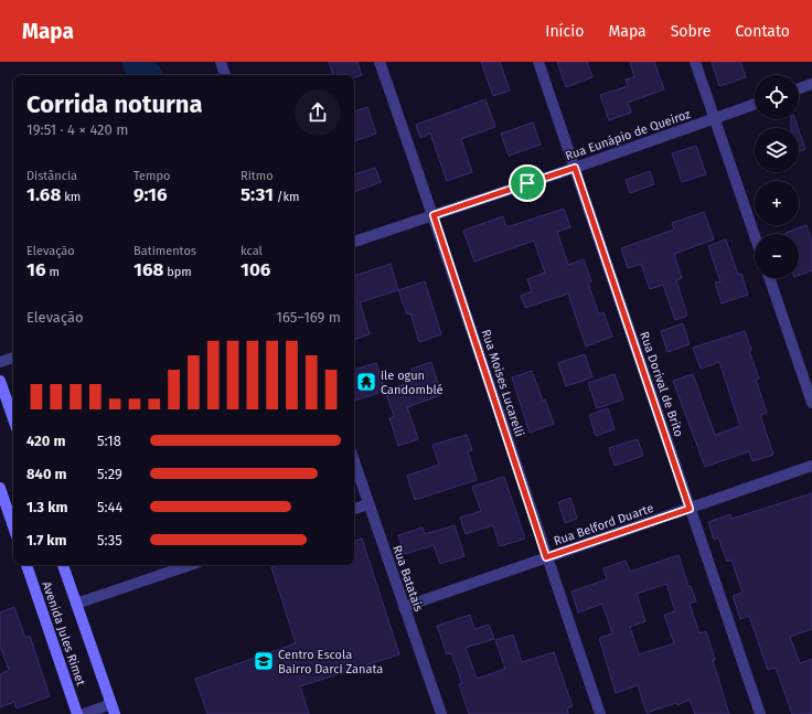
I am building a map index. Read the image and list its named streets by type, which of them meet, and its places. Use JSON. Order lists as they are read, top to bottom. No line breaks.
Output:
{"streets":{"main road":["Avenida Jules Rimet"],"street":["Rua Eunápio de Queiroz","Rua Moises Lucarelli","Rua Dorival de Brito","Rua Belford Duarte","Rua Batatais"]},"crossings":[["Rua Eunápio de Queiroz","Rua Moises Lucarelli"],["Rua Eunápio de Queiroz","Rua Dorival de Brito"],["Rua Moises Lucarelli","Rua Belford Duarte"],["Rua Dorival de Brito","Rua Belford Duarte"],["Rua Belford Duarte","Rua Batatais"]],"places":{"temple":["ile ogun Candomblé"],"school or university":["Centro Escola Bairro Darci Zanata"]},"page":{"header":"Mapa","nav":["Início","Mapa","Sobre","Contato"],"map_buttons":["+","−"],"heading":["Corrida noturna","19:51 · 4 × 420 m"],"stats":[["Distância","1.68 km"],["Tempo","9:16"],["Ritmo","5:31 /km"],["Elevação","16 m"],["Batimentos","168 bpm"],["kcal","106"]],"chart":["Elevação","165–169 m"],"list":[{"name":"420 m","note":"5:18"},{"name":"840 m","note":"5:29"},{"name":"1.3 km","note":"5:44"},{"name":"1.7 km","note":"5:35"}]}}
